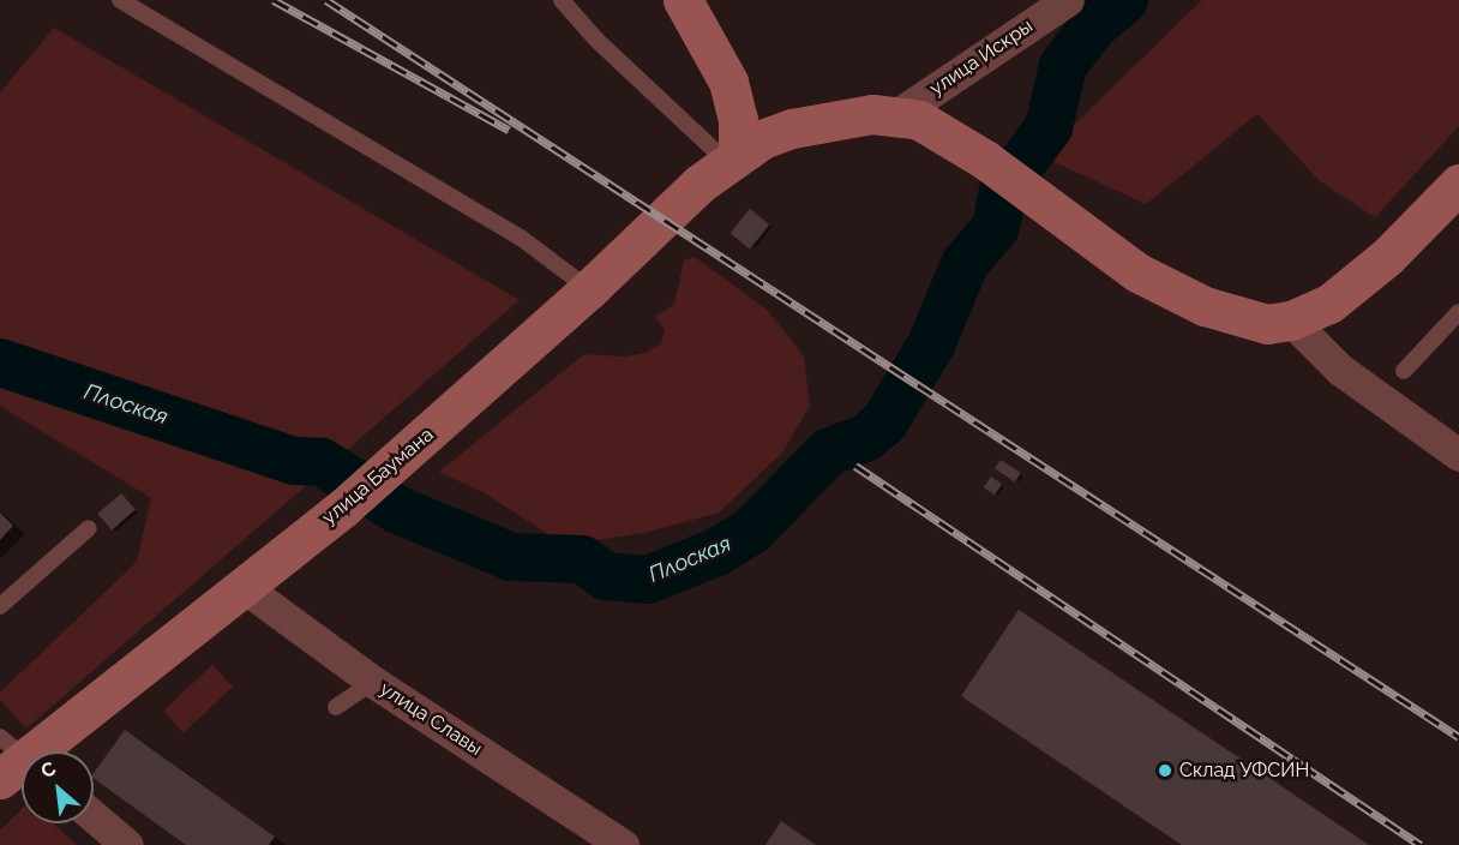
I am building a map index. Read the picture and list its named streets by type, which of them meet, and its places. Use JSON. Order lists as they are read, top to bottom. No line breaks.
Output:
{"streets":{"main road":["улица Баумана"],"street":["улица Искры","улица Славы"]},"crossings":[["улица Искры","улица Баумана"],["улица Баумана","улица Славы"]],"water":["Плоская"],"places":["Склад УФСИН"],"north":"top left"}
